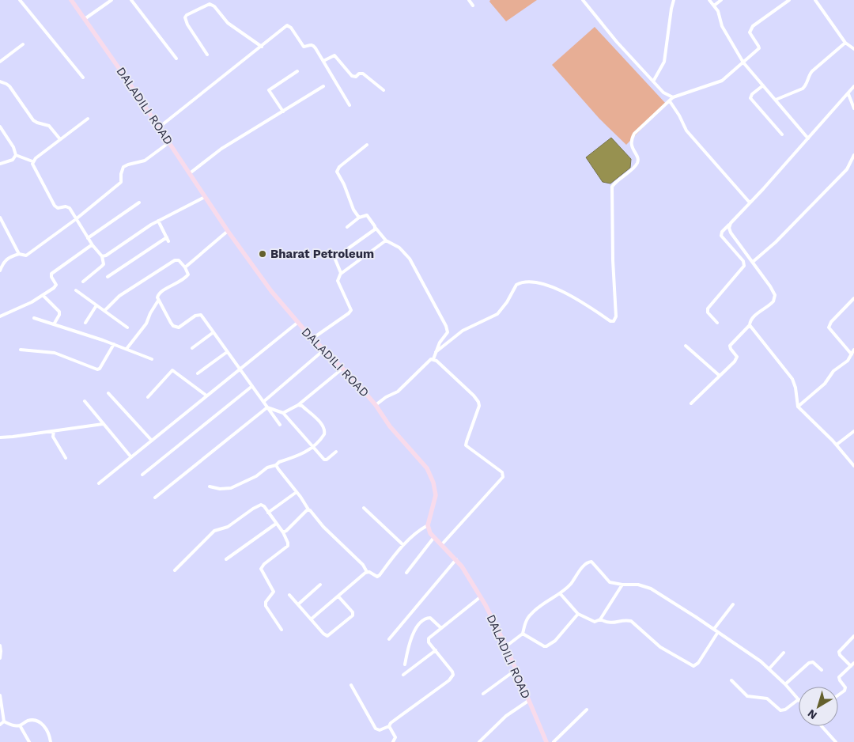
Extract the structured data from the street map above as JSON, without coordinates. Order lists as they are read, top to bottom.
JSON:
{
  "streets": {
    "main road": ["DALADILI ROAD"]
  },
  "places": ["Bharat Petroleum"],
  "north": "bottom left"
}
